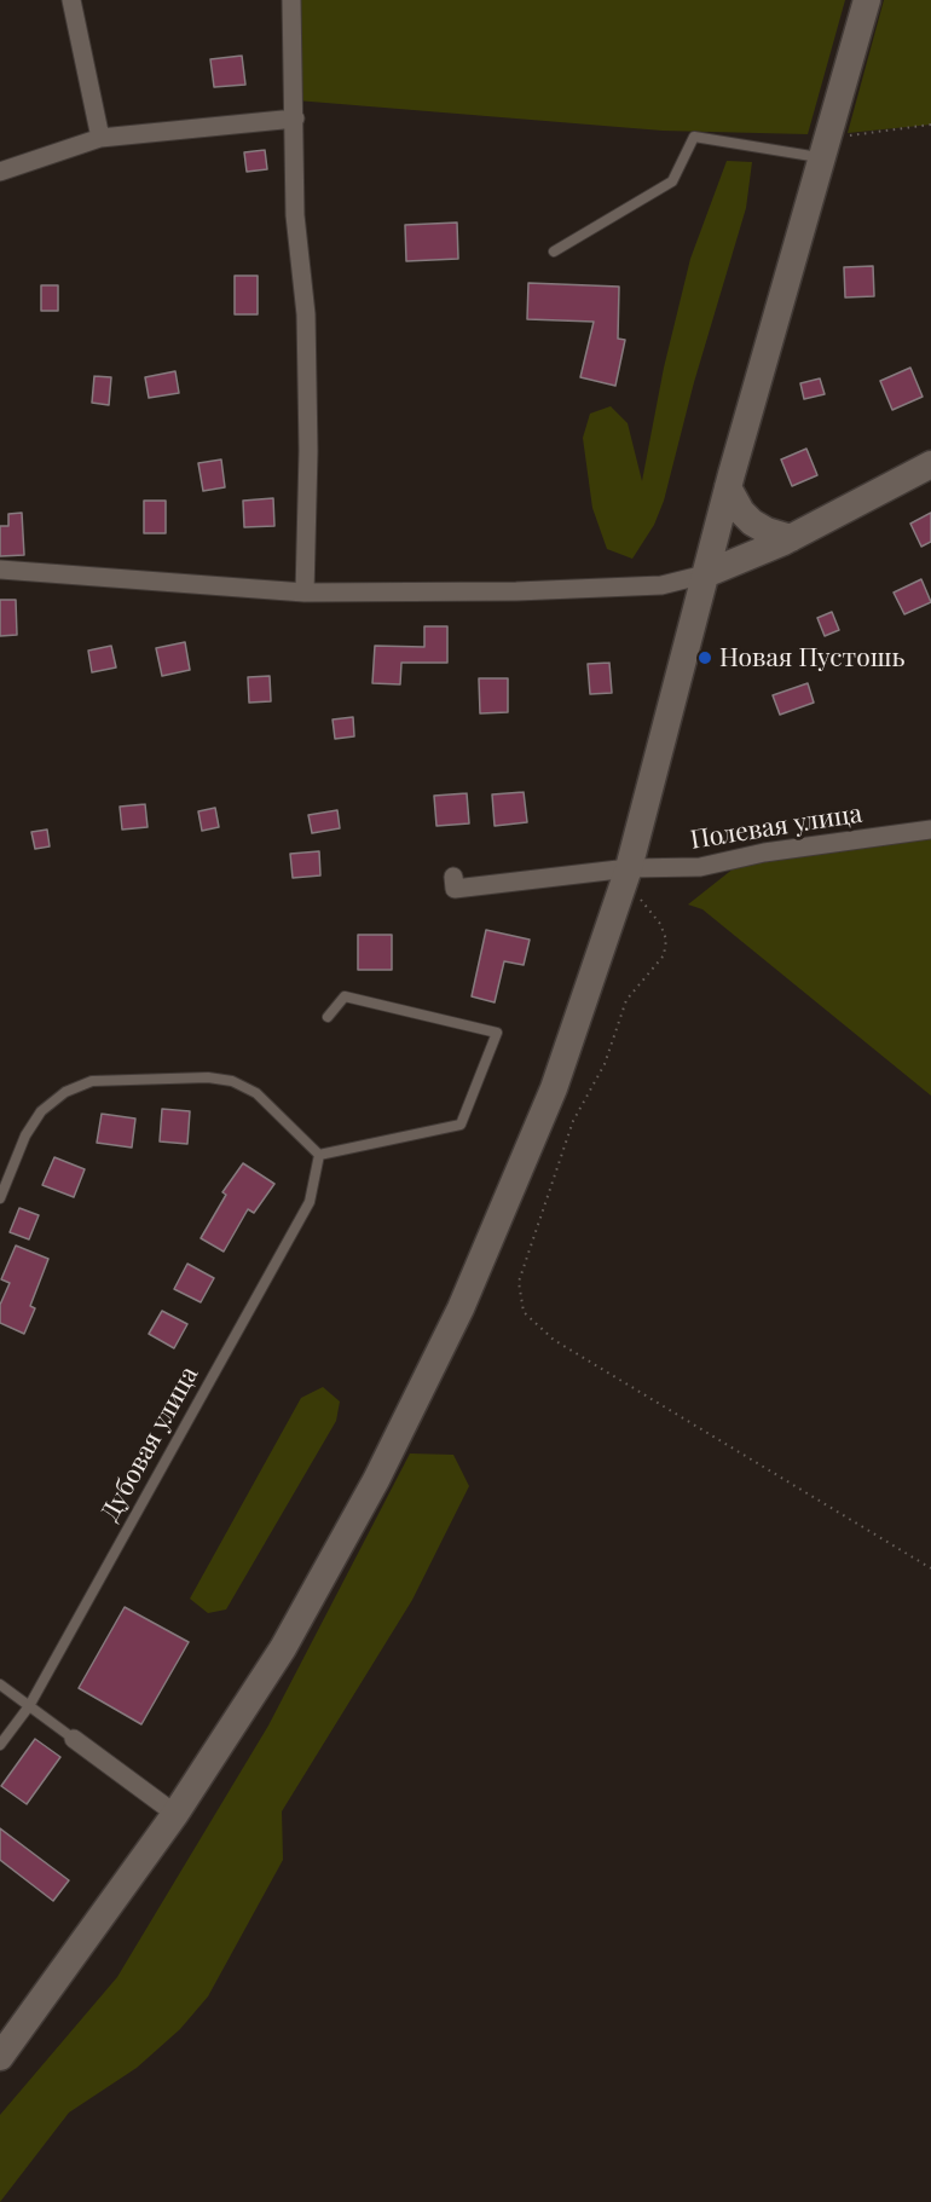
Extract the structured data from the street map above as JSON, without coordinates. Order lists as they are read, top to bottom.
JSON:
{
  "streets": {
    "street": ["Полевая улица"],
    "lane": ["Дубовая улица"]
  },
  "places": ["Новая Пустошь"]
}
